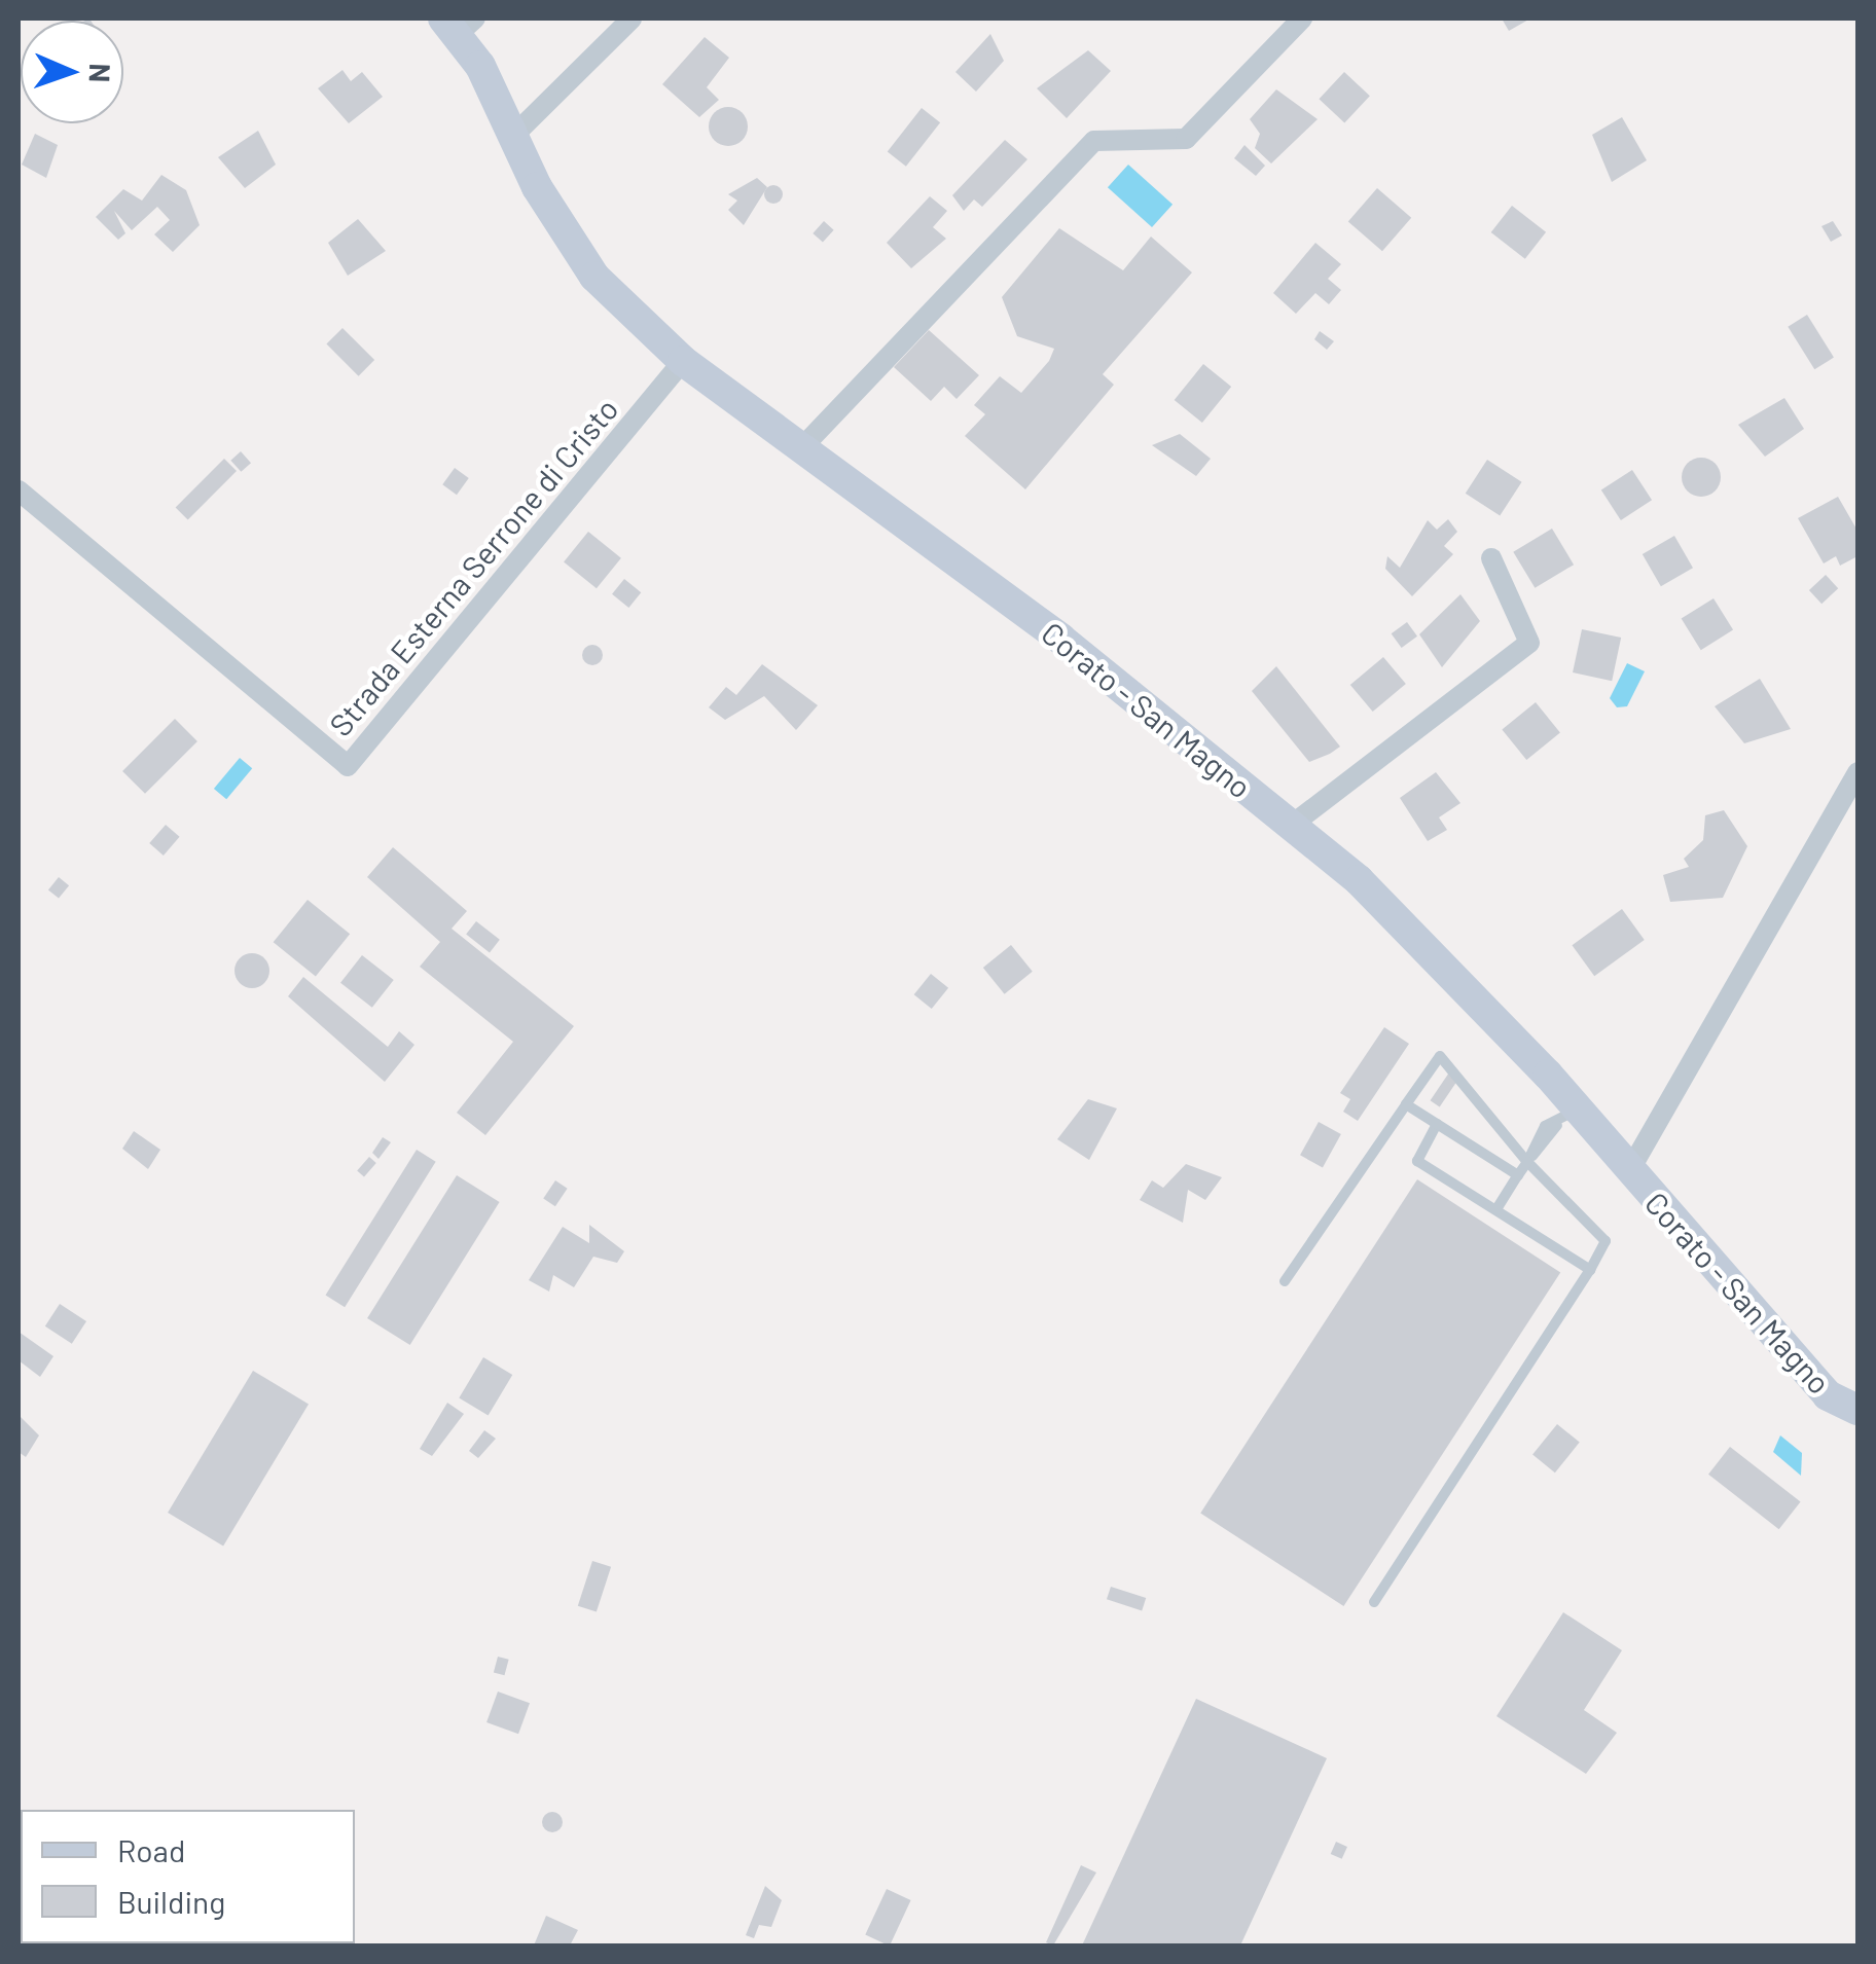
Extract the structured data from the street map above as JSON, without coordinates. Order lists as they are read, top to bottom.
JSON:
{
  "streets": {
    "main road": ["Corato - San Magno"],
    "street": ["Strada Esterna Serrone di Cristo"]
  },
  "crossings": [
    ["Strada Esterna Serrone di Cristo", "Corato - San Magno"]
  ],
  "legend": ["Road", "Building"],
  "north": "right"
}
